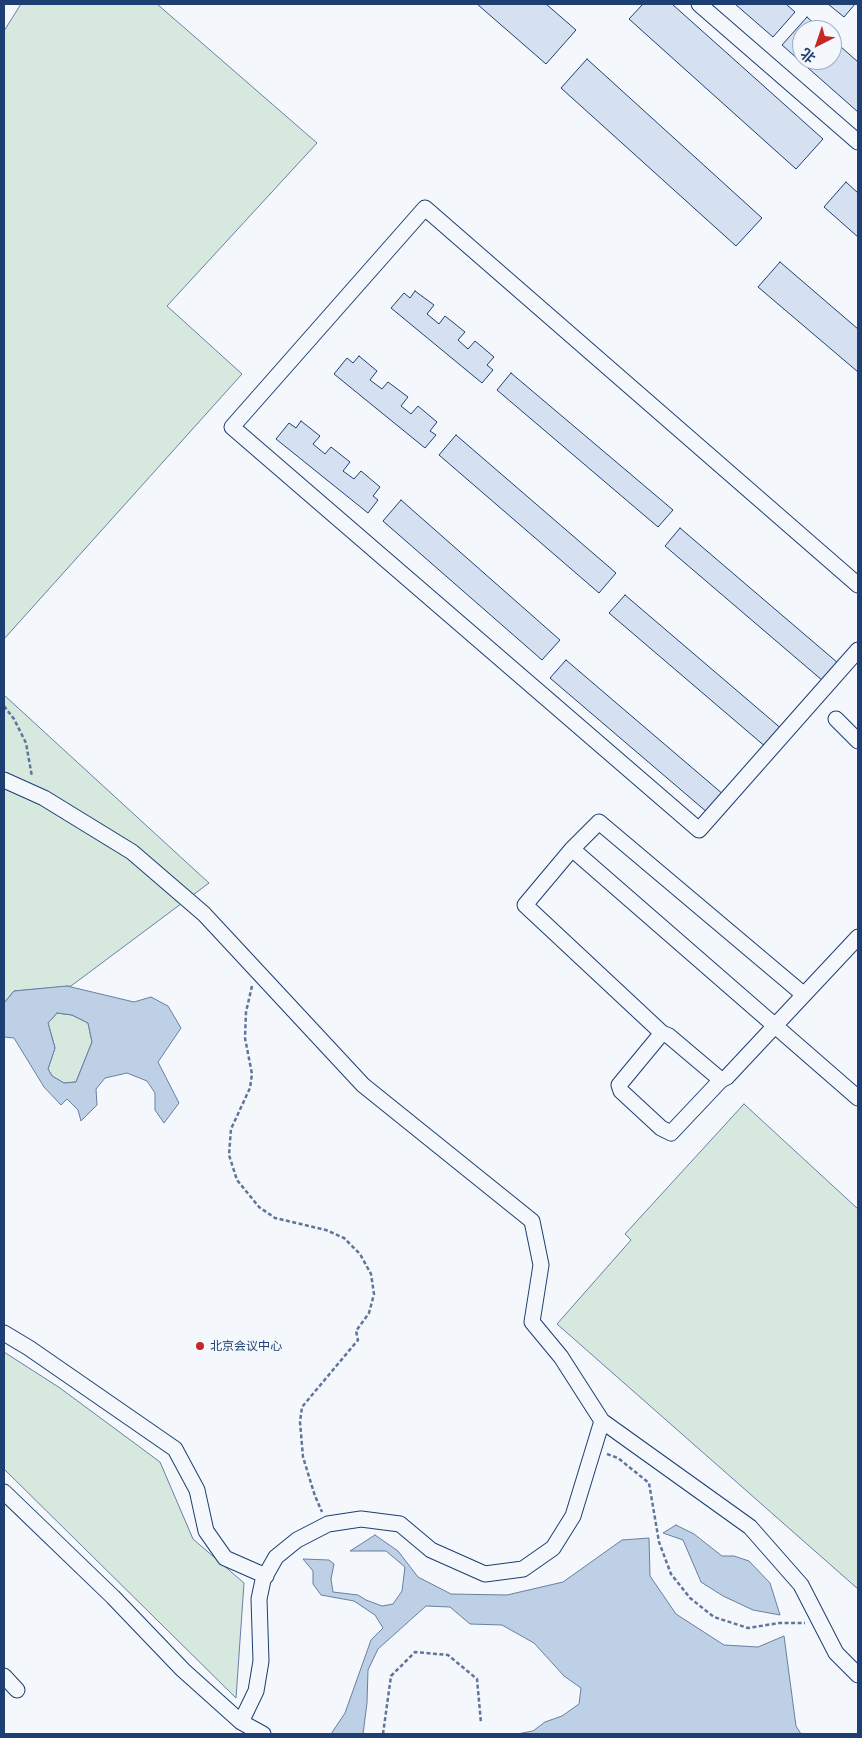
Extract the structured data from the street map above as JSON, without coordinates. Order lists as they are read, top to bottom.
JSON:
{
  "places": ["北京会议中心"],
  "north": "bottom left"
}
